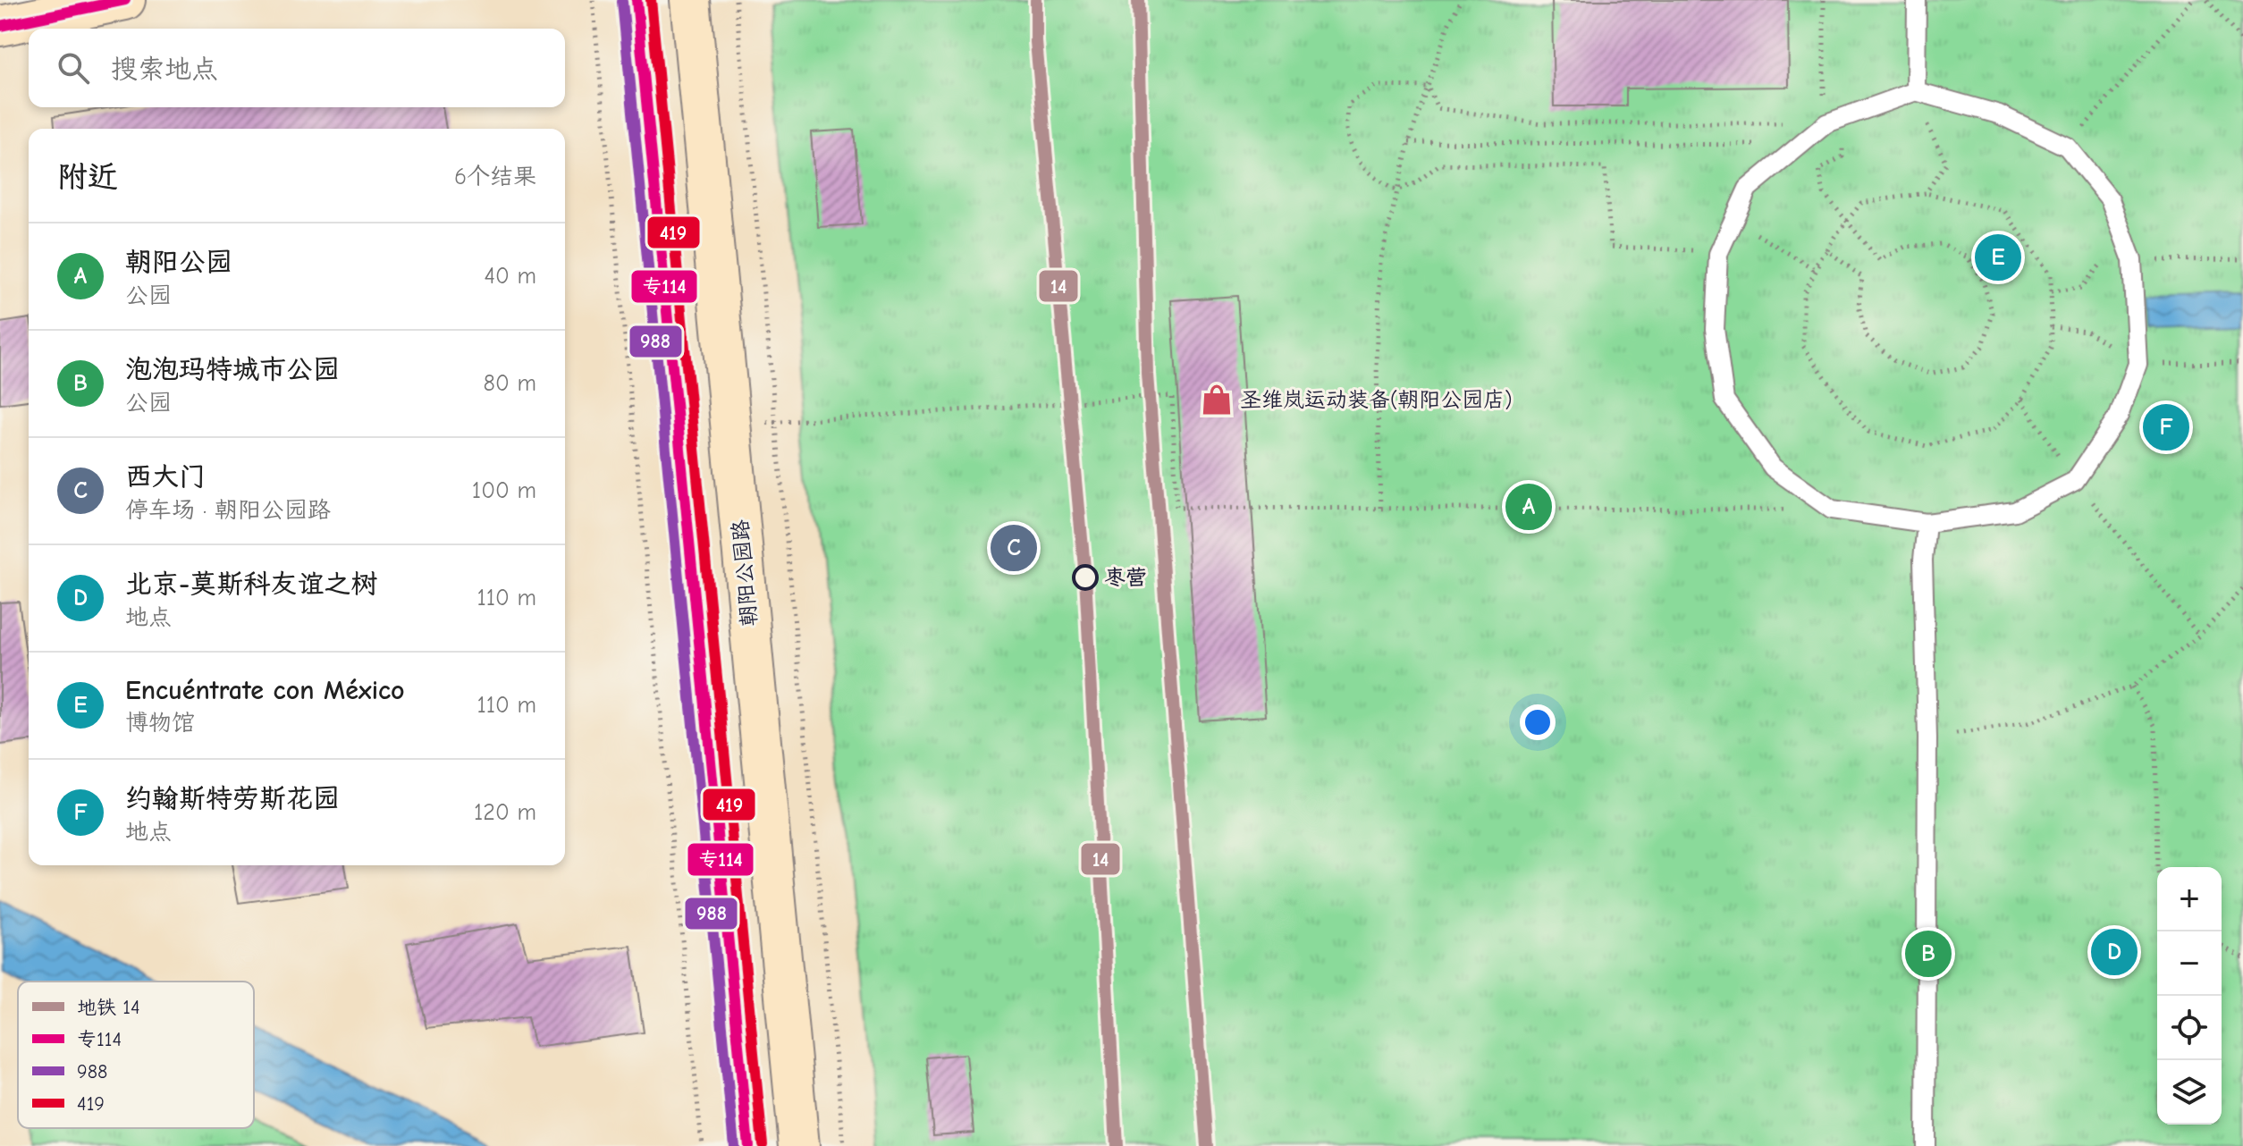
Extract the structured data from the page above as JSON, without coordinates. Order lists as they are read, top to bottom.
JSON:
{
  "streets": {
    "main road": ["朝阳公园路"]
  },
  "places": {
    "shop": ["圣维岚运动装备(朝阳公园店)"],
    "other": ["枣营"]
  },
  "lines": [
    "metro line 14",
    "transit line 专114",
    "transit line 419",
    "transit line 988"
  ],
  "legend": [
    "地铁 14",
    "专114",
    "988",
    "419"
  ],
  "page": {
    "search": "搜索地点",
    "heading": ["附近", "6个结果"],
    "list": [
      {
        "mark": "A",
        "name": "朝阳公园",
        "note": "公园",
        "value": "40 m"
      },
      {
        "mark": "B",
        "name": "泡泡玛特城市公园",
        "note": "公园",
        "value": "80 m"
      },
      {
        "mark": "C",
        "name": "西大门",
        "note": "停车场 · 朝阳公园路",
        "value": "100 m"
      },
      {
        "mark": "D",
        "name": "北京-莫斯科友谊之树",
        "note": "地点",
        "value": "110 m"
      },
      {
        "mark": "E",
        "name": "Encuéntrate con México",
        "note": "博物馆",
        "value": "110 m"
      },
      {
        "mark": "F",
        "name": "约翰斯特劳斯花园",
        "note": "地点",
        "value": "120 m"
      }
    ],
    "pins": [
      "E",
      "F",
      "A",
      "C",
      "D",
      "B"
    ],
    "map_buttons": ["+", "−"]
  }
}
